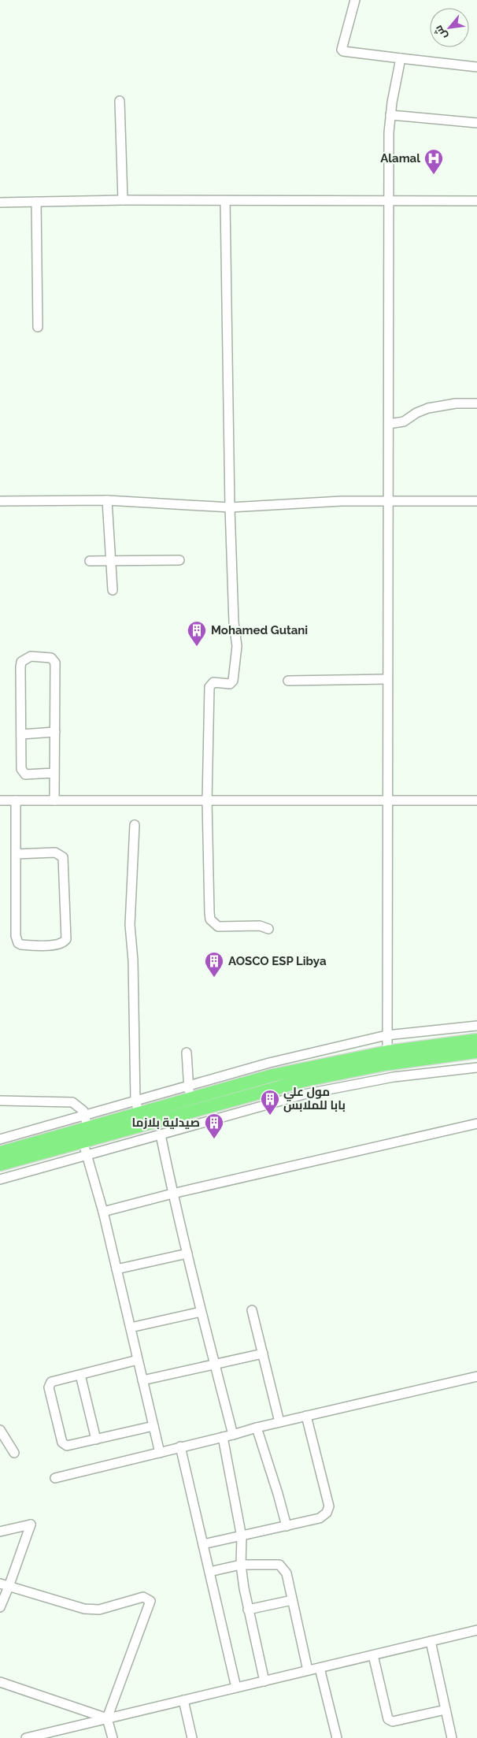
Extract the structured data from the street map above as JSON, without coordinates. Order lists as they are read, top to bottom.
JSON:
{
  "places": {
    "hospital": ["Alamal"],
    "building": [
      "Mohamed Gutani",
      "AOSCO ESP Libya",
      "مول علي بابا للملابس",
      "صيدلية بلازما"
    ]
  },
  "north": "bottom left"
}
